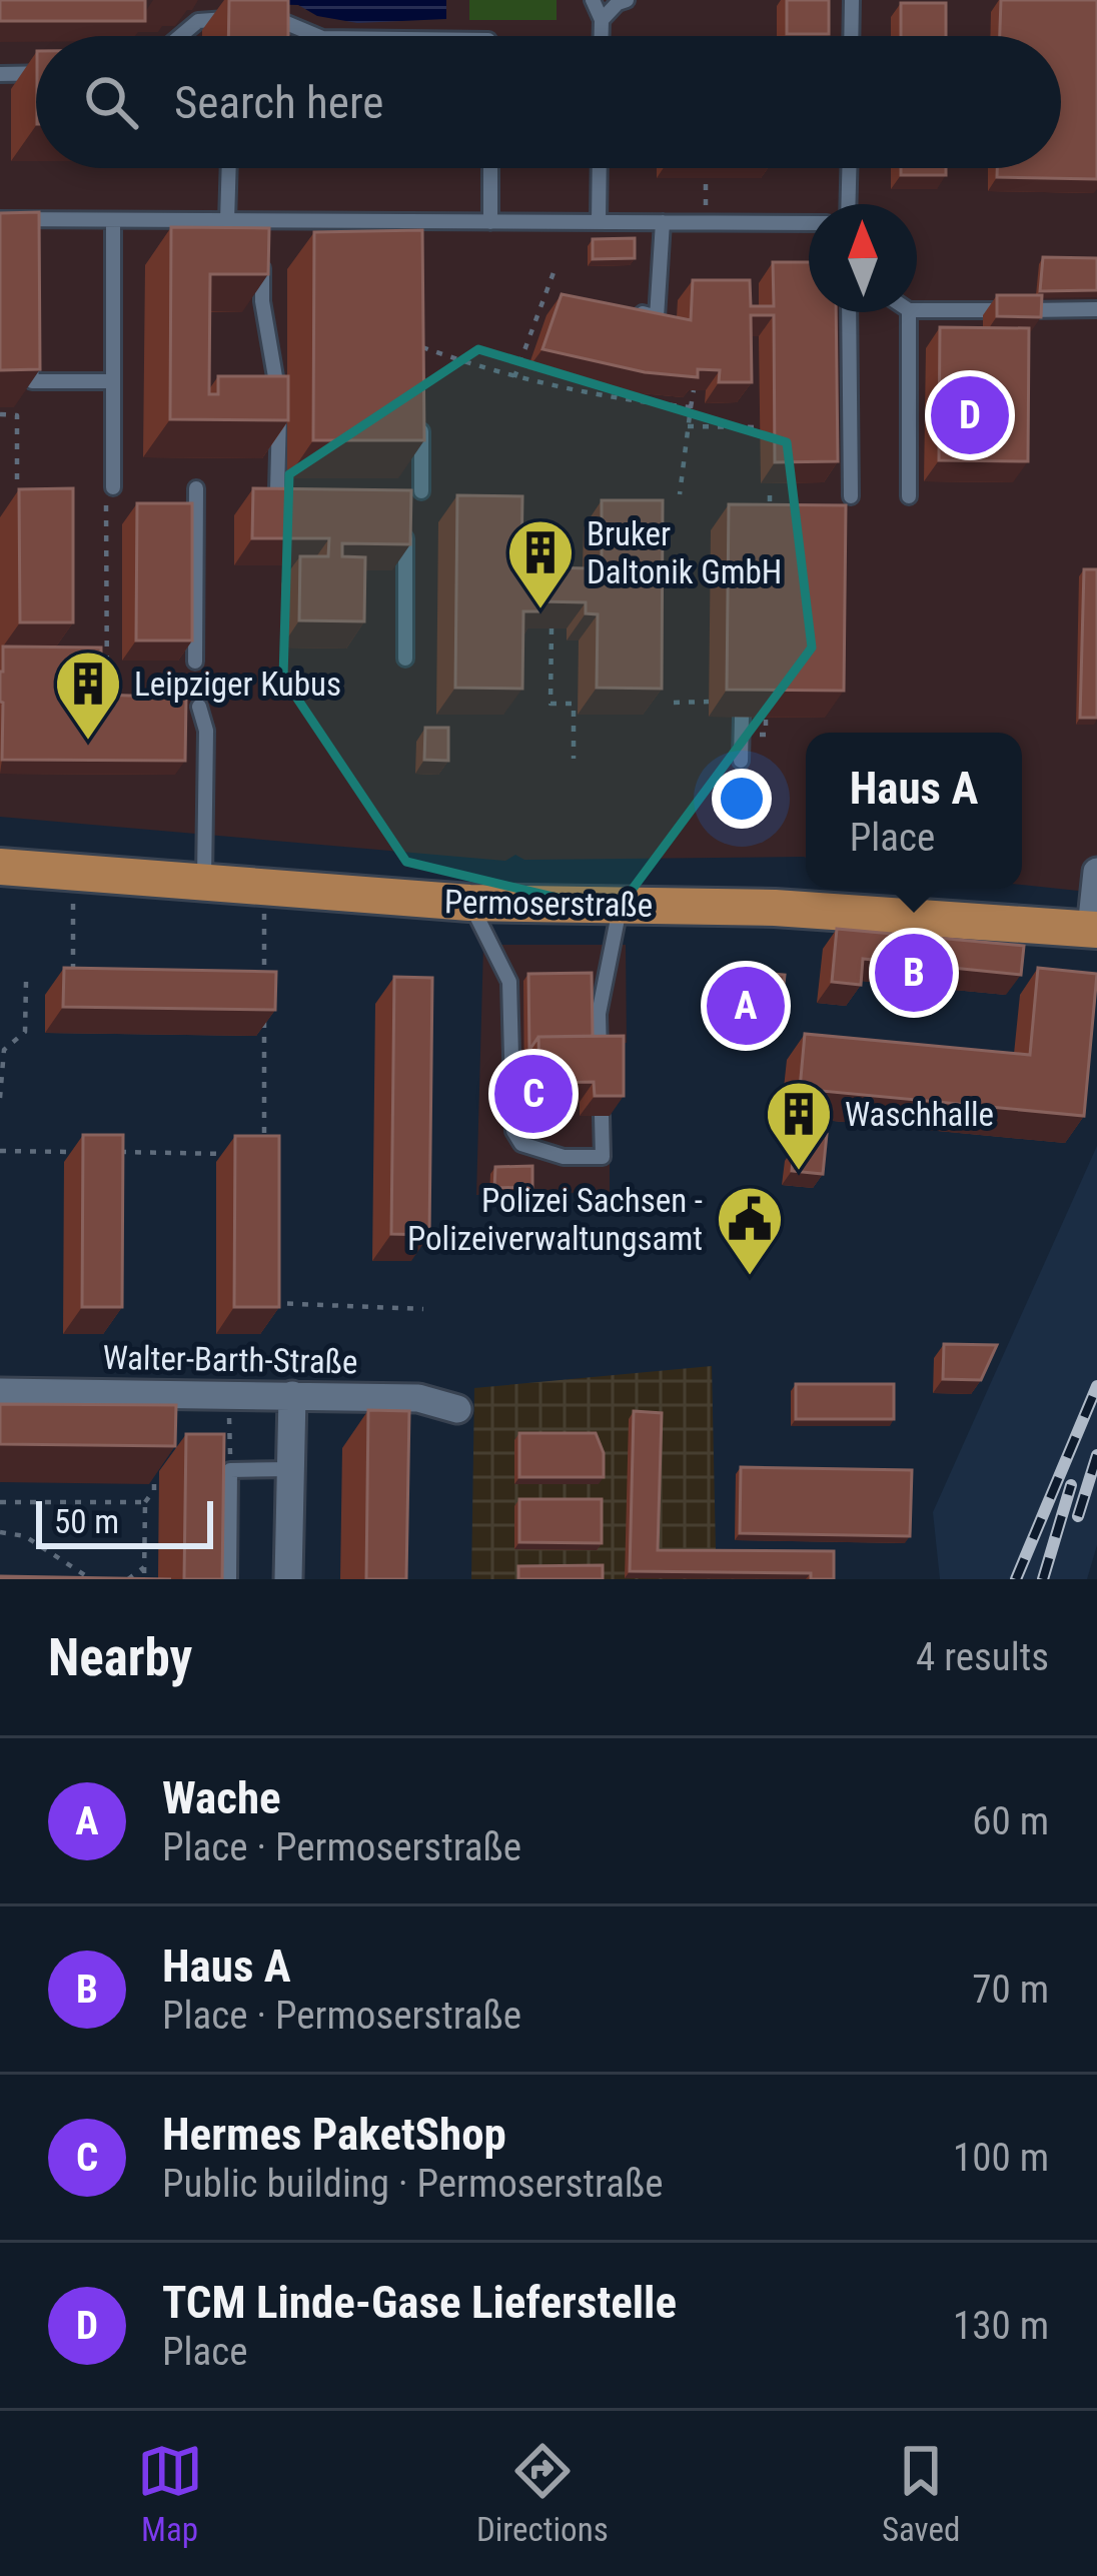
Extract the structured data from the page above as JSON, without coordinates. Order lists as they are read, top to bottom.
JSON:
{
  "streets": {
    "main road": ["Permoserstraße"],
    "street": ["Walter-Barth-Straße"]
  },
  "places": {
    "building": ["Bruker Daltonik GmbH", "Leipziger Kubus", "Waschhalle"],
    "public building": ["Polizei Sachsen - Polizeiverwaltungsamt"]
  },
  "scale_bar": "50 m",
  "north": "top",
  "page": {
    "search": "Search here",
    "pins": [
      "D",
      "B",
      "A",
      "C"
    ],
    "popup": ["Haus A", "Place"],
    "scale": "50 m",
    "heading": ["Nearby", "4 results"],
    "list": [
      {
        "mark": "A",
        "name": "Wache",
        "note": "Place · Permoserstraße",
        "value": "60 m"
      },
      {
        "mark": "B",
        "name": "Haus A",
        "note": "Place · Permoserstraße",
        "value": "70 m"
      },
      {
        "mark": "C",
        "name": "Hermes PaketShop",
        "note": "Public building · Permoserstraße",
        "value": "100 m"
      },
      {
        "mark": "D",
        "name": "TCM Linde-Gase Lieferstelle",
        "note": "Place",
        "value": "130 m"
      }
    ],
    "nav": ["Map", "Directions", "Saved"]
  }
}
